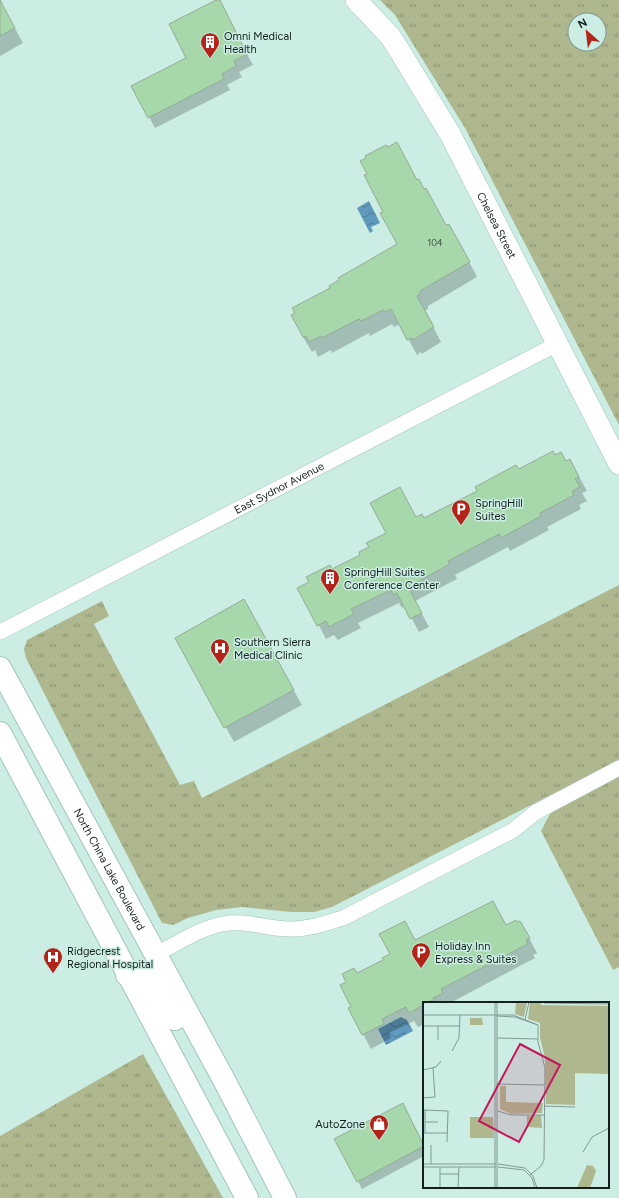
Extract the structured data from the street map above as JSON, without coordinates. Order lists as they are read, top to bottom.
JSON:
{
  "streets": {
    "main road": ["North China Lake Boulevard"],
    "street": ["Chelsea Street", "East Sydnor Avenue"]
  },
  "crossings": [
    ["Chelsea Street", "East Sydnor Avenue"]
  ],
  "places": {
    "building": ["Omni Medical Health", "SpringHill Suites Conference Center"],
    "parking": ["SpringHill Suites", "Holiday Inn Express & Suites"],
    "hospital": ["Southern Sierra Medical Clinic", "Ridgecrest Regional Hospital"],
    "shop": ["AutoZone"]
  },
  "house_numbers": ["104"],
  "north": "top left"
}
